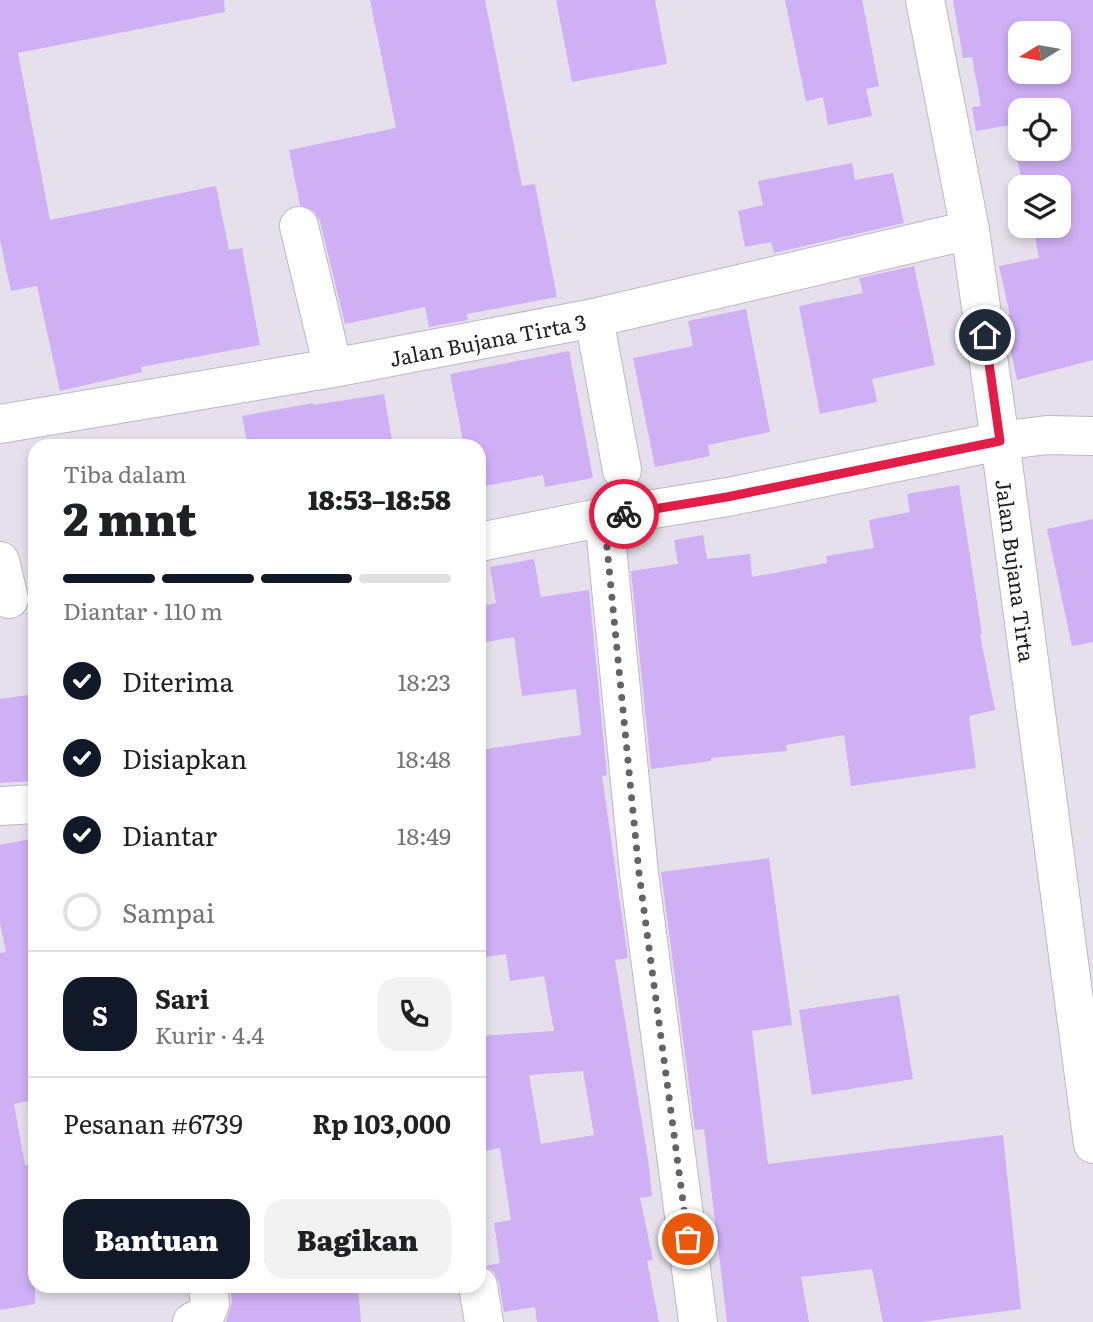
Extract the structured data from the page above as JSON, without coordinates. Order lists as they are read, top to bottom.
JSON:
{
  "streets": {
    "street": ["Jalan Bujana Tirta 3", "Jalan Bujana Tirta"]
  },
  "crossings": [
    ["Jalan Bujana Tirta 3", "Jalan Bujana Tirta"]
  ],
  "north": "left",
  "page": {
    "heading": ["2 mnt", "Tiba dalam", "18:53–18:58"],
    "panel": [
      "Sari",
      "Kurir · 4.4",
      "Pesanan #6739",
      "Rp 103,000"
    ],
    "bar": "Diantar · 110 m",
    "list": [
      ["Diterima", "18:23"],
      ["Disiapkan", "18:48"],
      ["Diantar", "18:49"],
      "Sampai"
    ],
    "round": "S",
    "buttons": ["Bantuan", "Bagikan"]
  }
}
